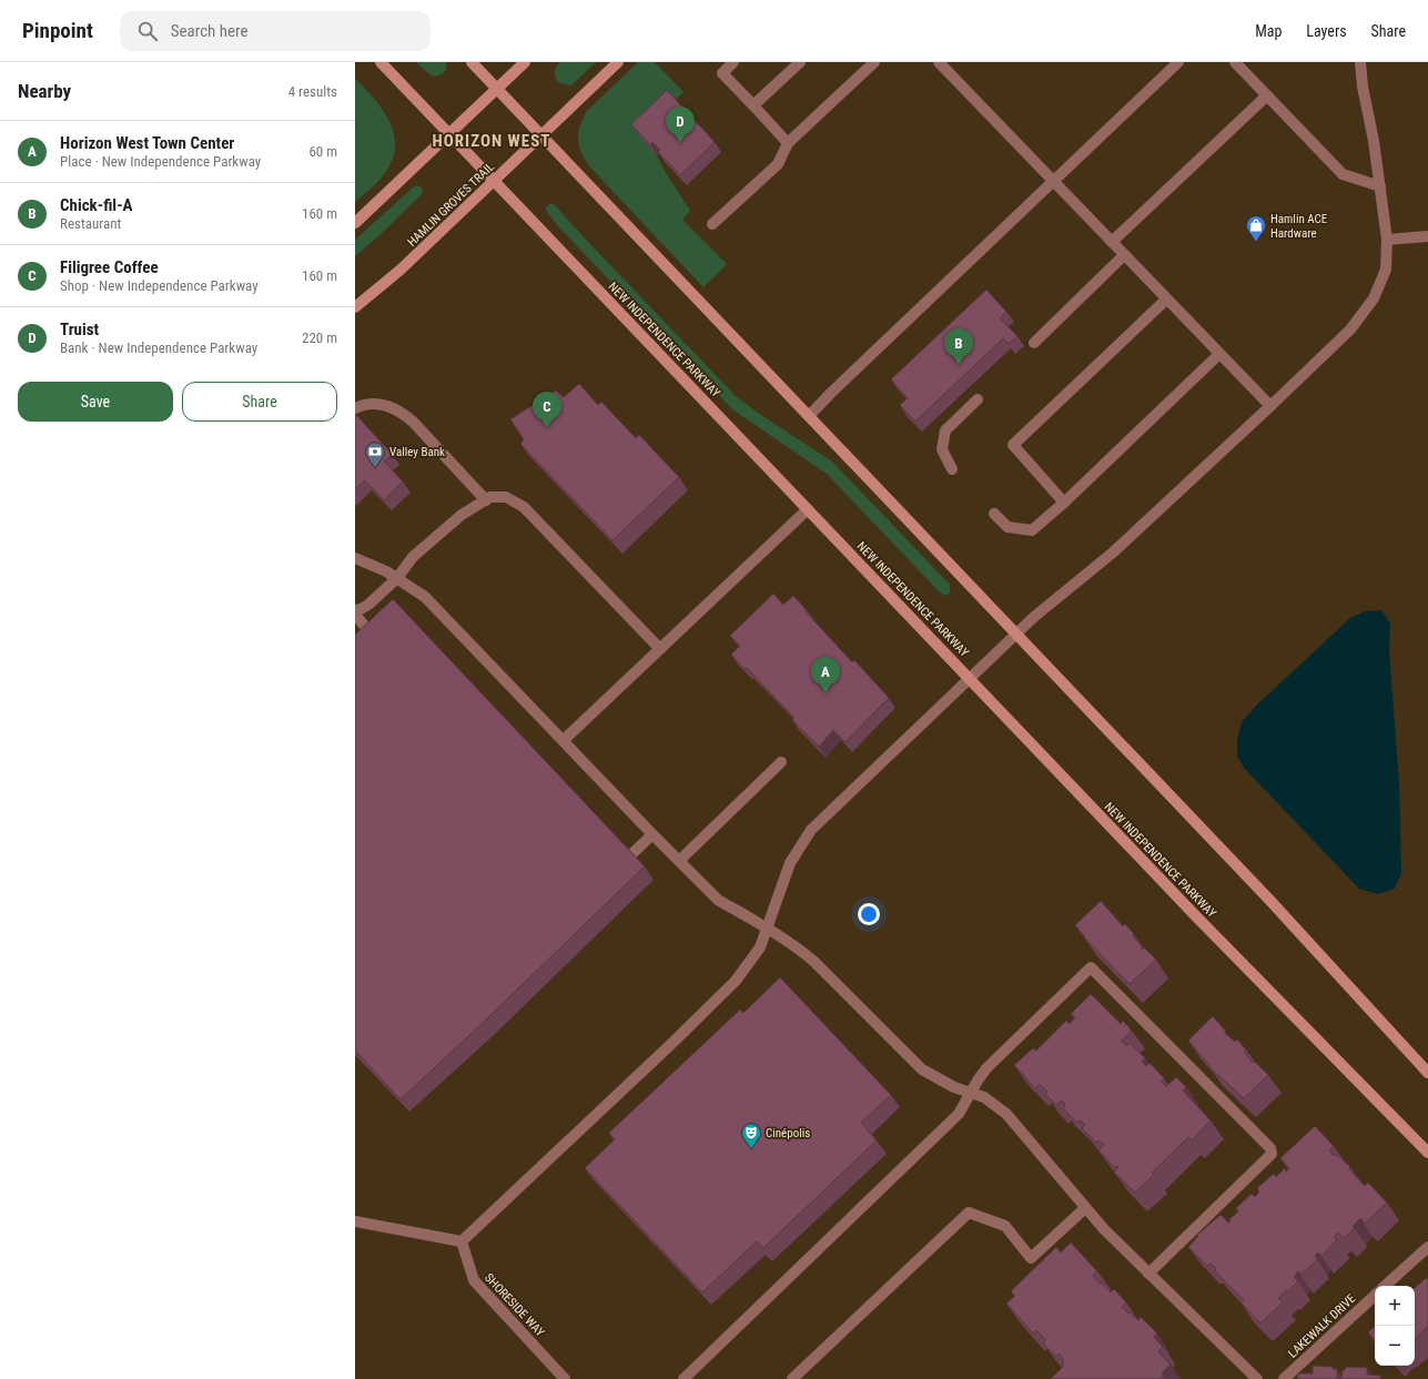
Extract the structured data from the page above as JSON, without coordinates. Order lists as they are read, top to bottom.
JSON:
{
  "streets": {
    "street": [
      "HAMLIN GROVES TRAIL",
      "NEW INDEPENDENCE PARKWAY",
      "SHORESIDE WAY",
      "LAKEWALK DRIVE"
    ]
  },
  "crossings": [
    ["HAMLIN GROVES TRAIL", "NEW INDEPENDENCE PARKWAY"]
  ],
  "districts": ["HORIZON WEST"],
  "places": {
    "shop": ["Hamlin ACE Hardware"],
    "bank": ["Valley Bank"],
    "theatre": ["Cinépolis"]
  },
  "page": {
    "header": "Pinpoint",
    "search": "Search here",
    "nav": ["Map", "Layers", "Share"],
    "heading": ["Nearby", "4 results"],
    "pins": [
      "D",
      "B",
      "C",
      "A"
    ],
    "list": [
      {
        "mark": "A",
        "name": "Horizon West Town Center",
        "note": "Place · New Independence Parkway",
        "value": "60 m"
      },
      {
        "mark": "B",
        "name": "Chick-fil-A",
        "note": "Restaurant",
        "value": "160 m"
      },
      {
        "mark": "C",
        "name": "Filigree Coffee",
        "note": "Shop · New Independence Parkway",
        "value": "160 m"
      },
      {
        "mark": "D",
        "name": "Truist",
        "note": "Bank · New Independence Parkway",
        "value": "220 m"
      }
    ],
    "buttons": ["Save", "Share"],
    "map_buttons": ["+", "−"]
  }
}
